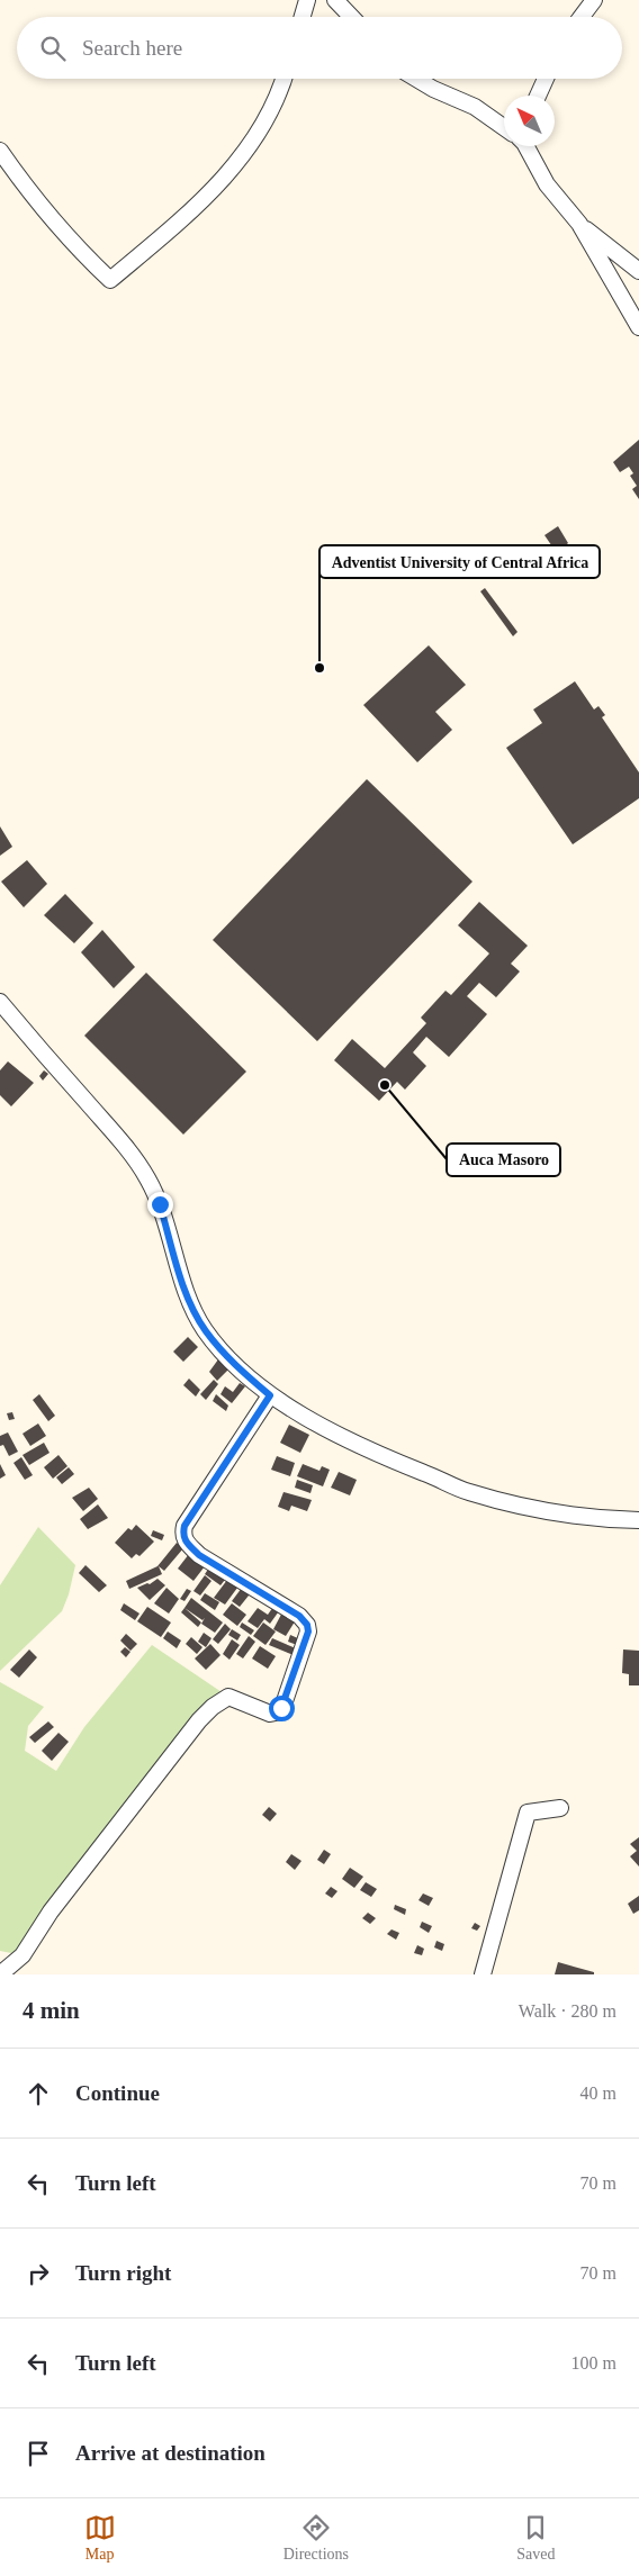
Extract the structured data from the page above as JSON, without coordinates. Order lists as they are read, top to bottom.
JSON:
{
  "places": ["Adventist University of Central Africa", "Auca Masoro"],
  "north": "top left",
  "page": {
    "search": "Search here",
    "heading": ["4 min", "Walk · 280 m"],
    "list": [
      ["Continue", "40 m"],
      ["Turn left", "70 m"],
      ["Turn right", "70 m"],
      ["Turn left", "100 m"],
      "Arrive at destination"
    ],
    "nav": ["Map", "Directions", "Saved"]
  }
}
